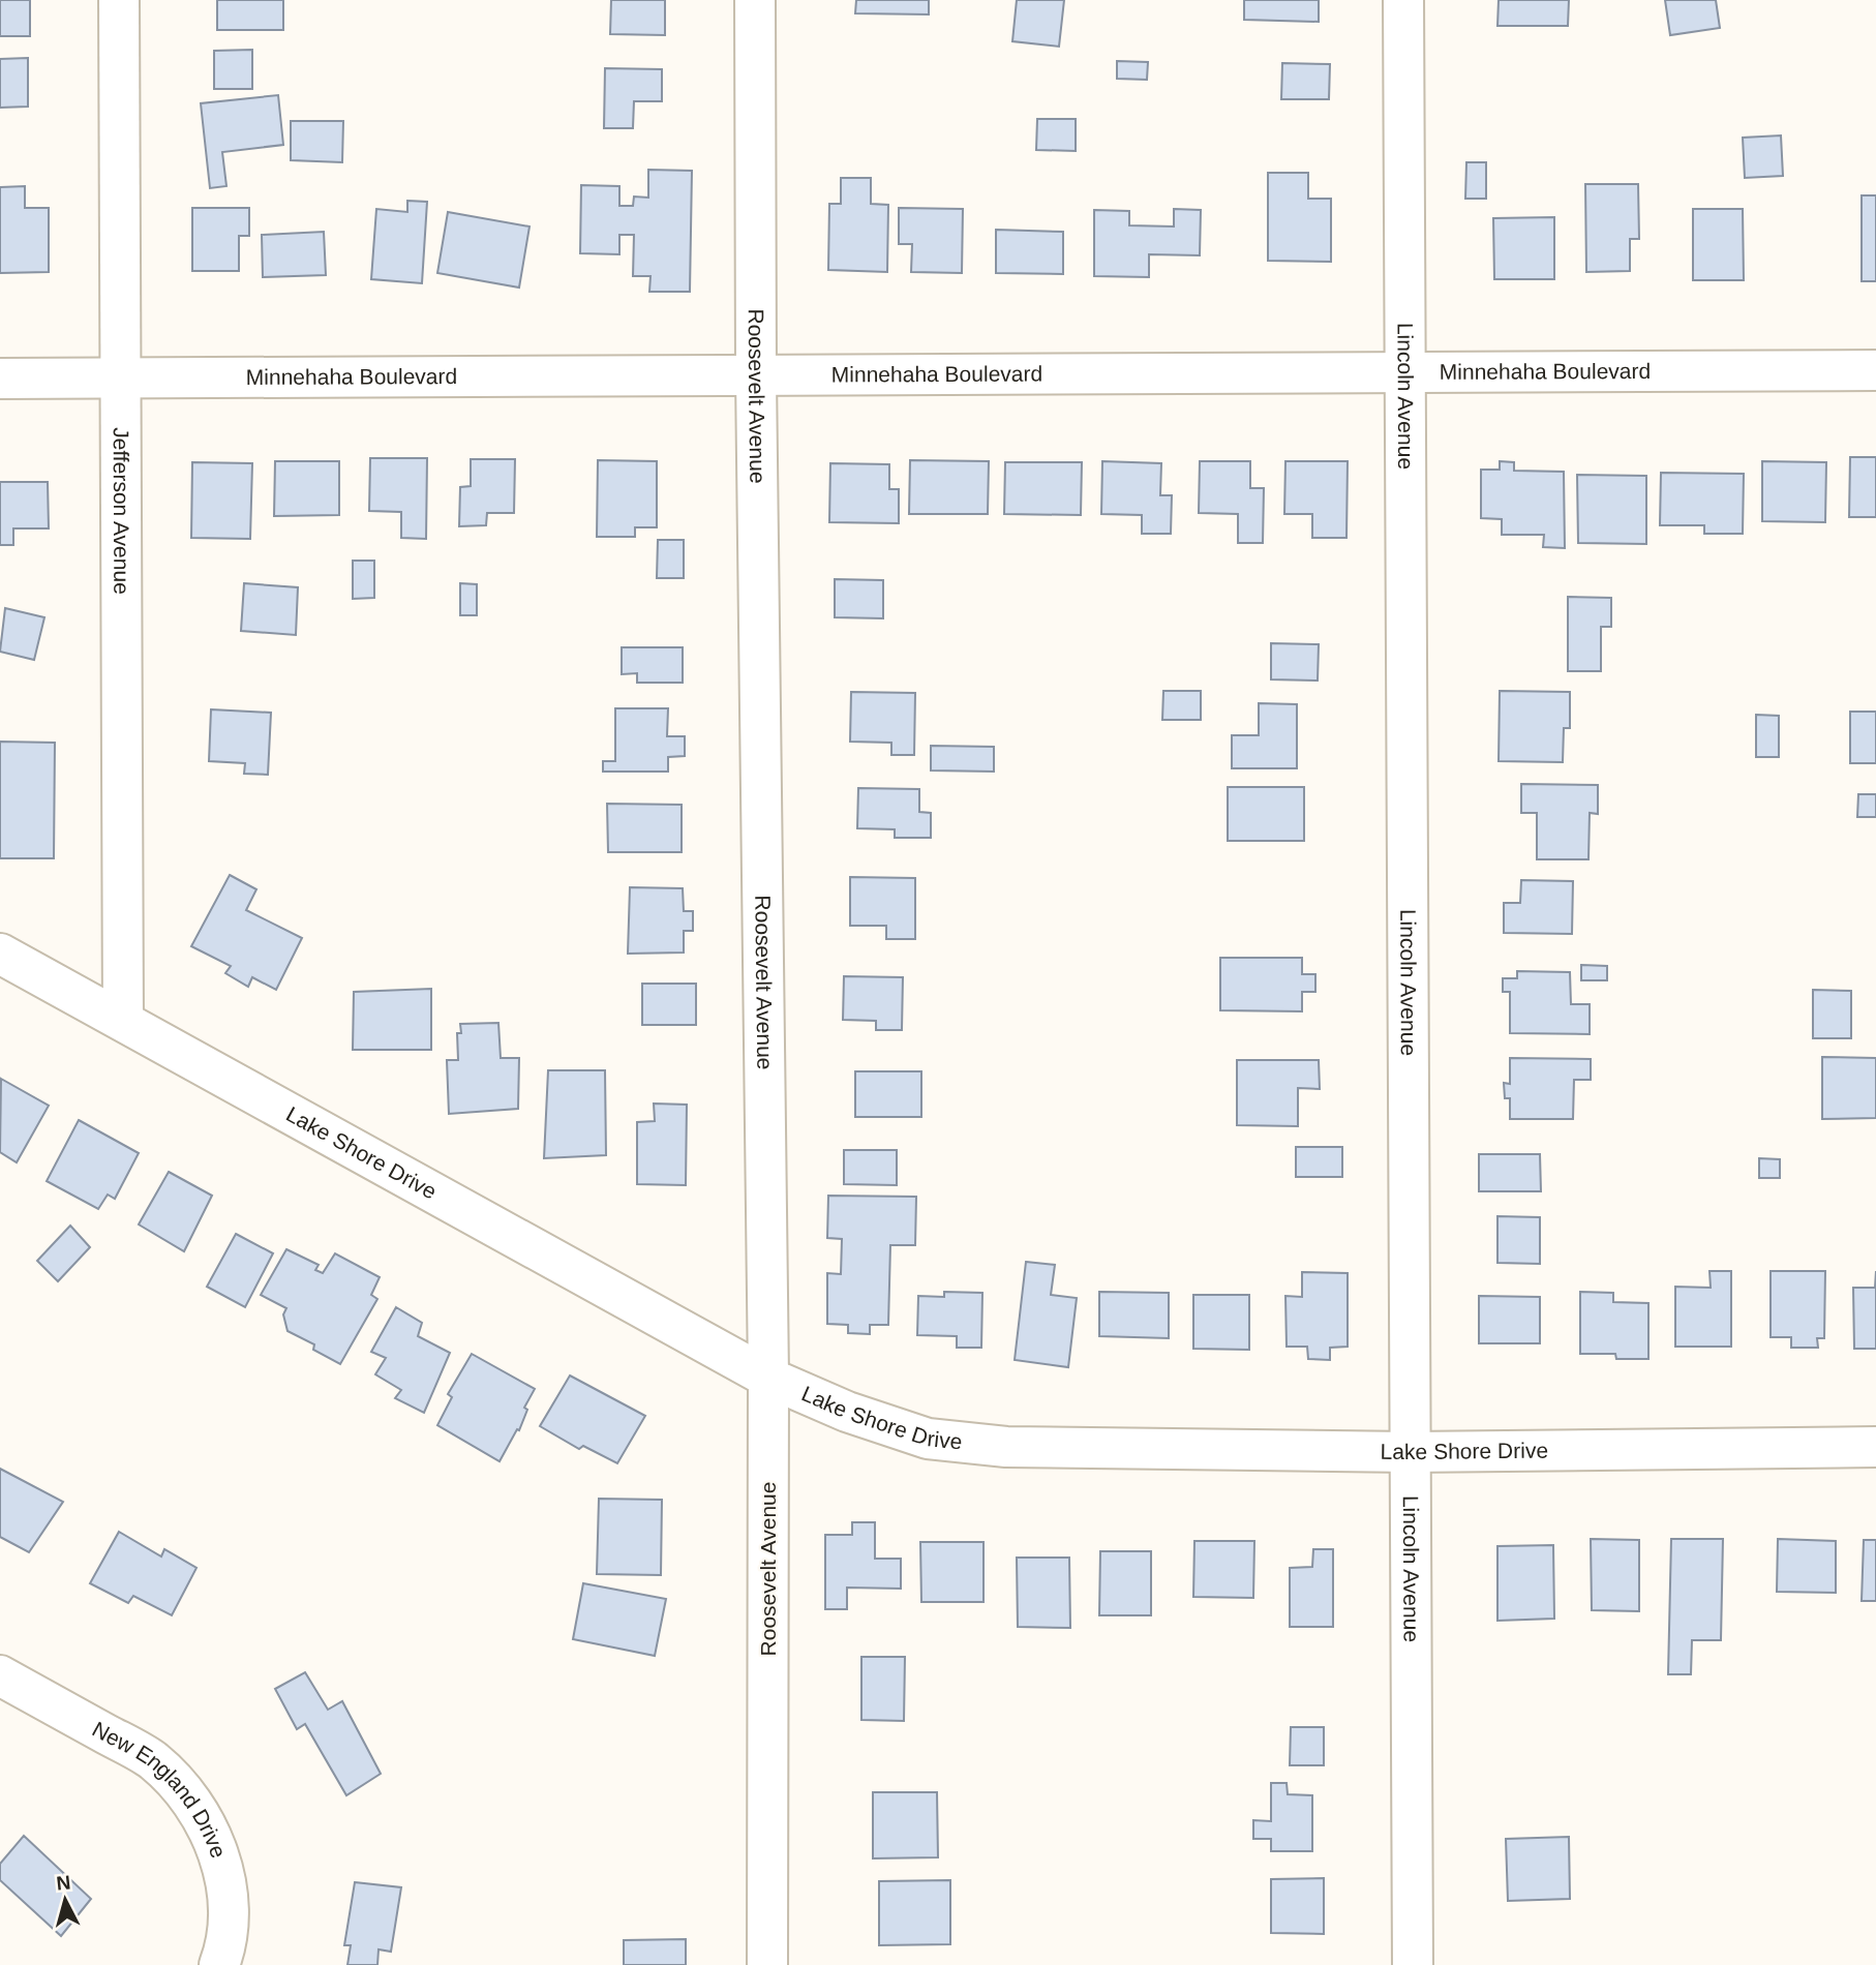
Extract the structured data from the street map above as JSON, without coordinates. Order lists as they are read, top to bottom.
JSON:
{
  "streets": {
    "street": [
      "Minnehaha Boulevard",
      "Roosevelt Avenue",
      "Lincoln Avenue",
      "Jefferson Avenue",
      "Lake Shore Drive",
      "New England Drive"
    ]
  },
  "crossings": [
    ["Minnehaha Boulevard", "Roosevelt Avenue"],
    ["Minnehaha Boulevard", "Lincoln Avenue"],
    ["Minnehaha Boulevard", "Jefferson Avenue"],
    ["Roosevelt Avenue", "Lake Shore Drive"],
    ["Lincoln Avenue", "Lake Shore Drive"],
    ["Jefferson Avenue", "Lake Shore Drive"]
  ],
  "north": "top"
}
